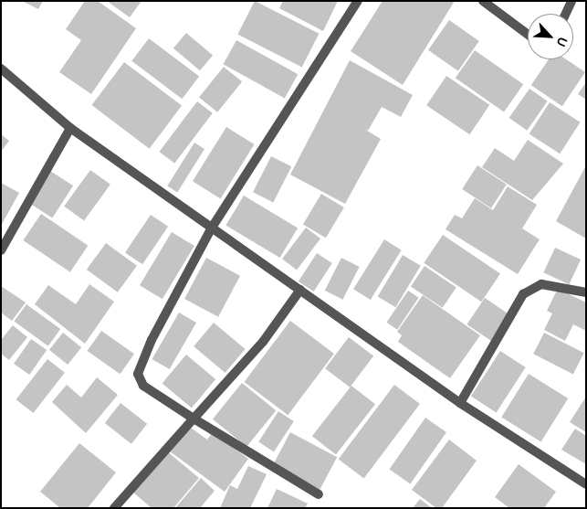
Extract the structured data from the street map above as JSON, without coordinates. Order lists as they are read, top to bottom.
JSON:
{
  "north": "bottom right"
}
